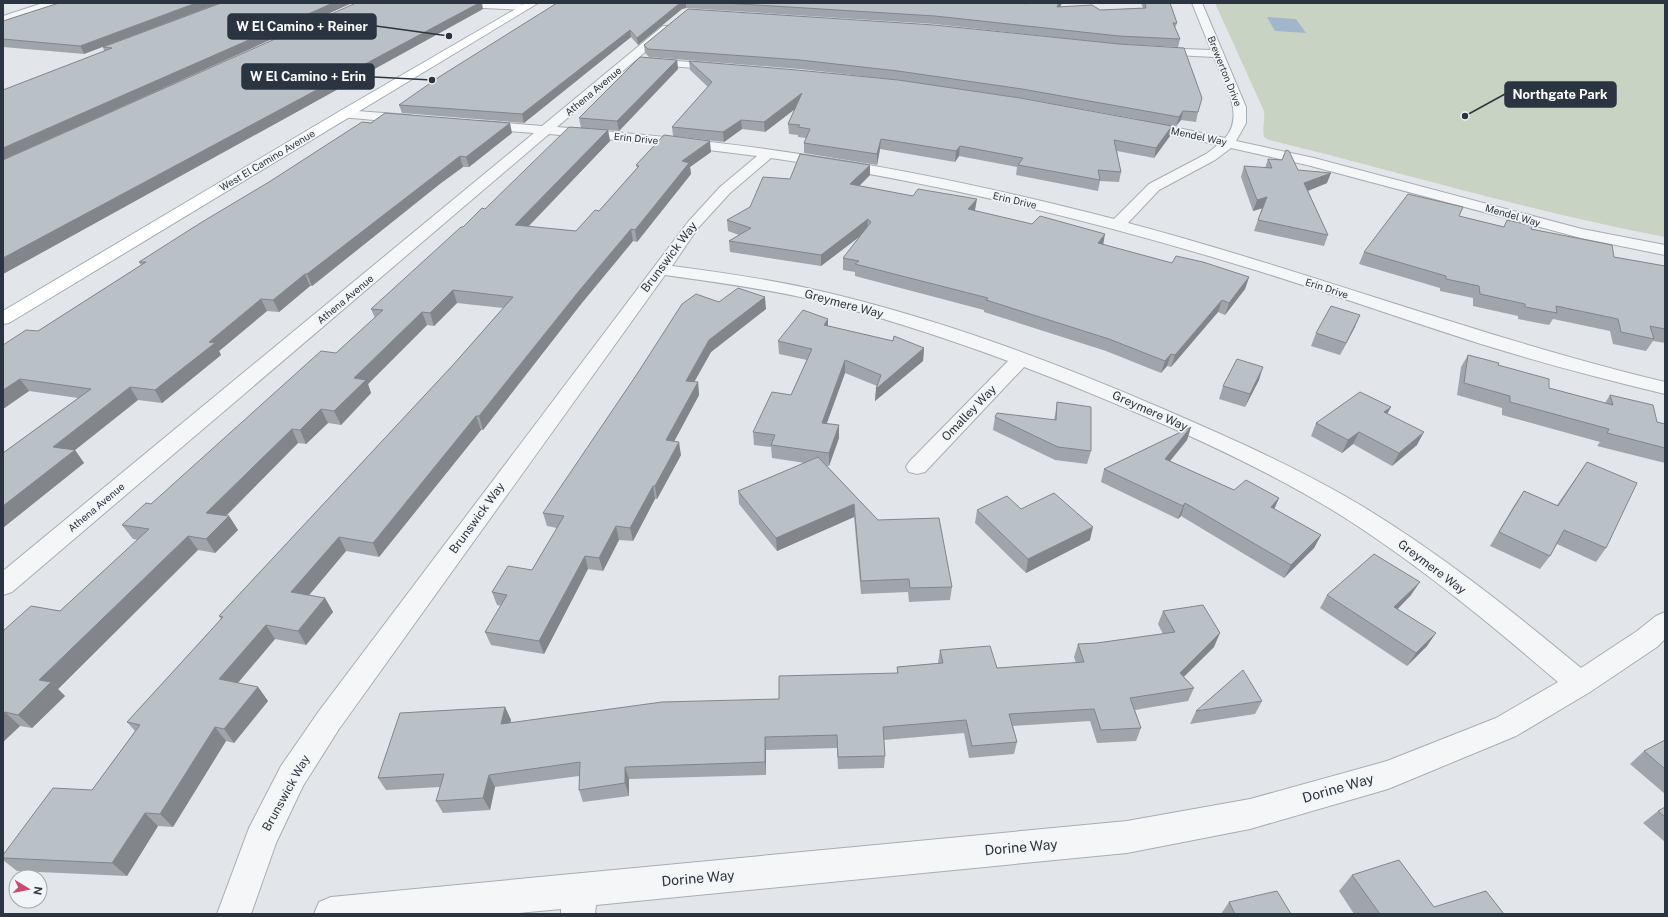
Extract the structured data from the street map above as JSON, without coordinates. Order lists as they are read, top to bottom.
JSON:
{
  "streets": {
    "main road": ["West El Camino Avenue"],
    "street": [
      "Brewerton Drive",
      "Athena Avenue",
      "Mendel Way",
      "Erin Drive",
      "Brunswick Way",
      "Greymere Way",
      "Omalley Way",
      "Dorine Way"
    ]
  },
  "crossings": [
    ["Brewerton Drive", "Mendel Way"],
    ["Brewerton Drive", "Erin Drive"],
    ["Athena Avenue", "Erin Drive"],
    ["Erin Drive", "Brunswick Way"],
    ["Brunswick Way", "Greymere Way"],
    ["Greymere Way", "Omalley Way"],
    ["Greymere Way", "Dorine Way"]
  ],
  "places": ["W El Camino + Reiner", "W El Camino + Erin", "Northgate Park"],
  "north": "right"
}
